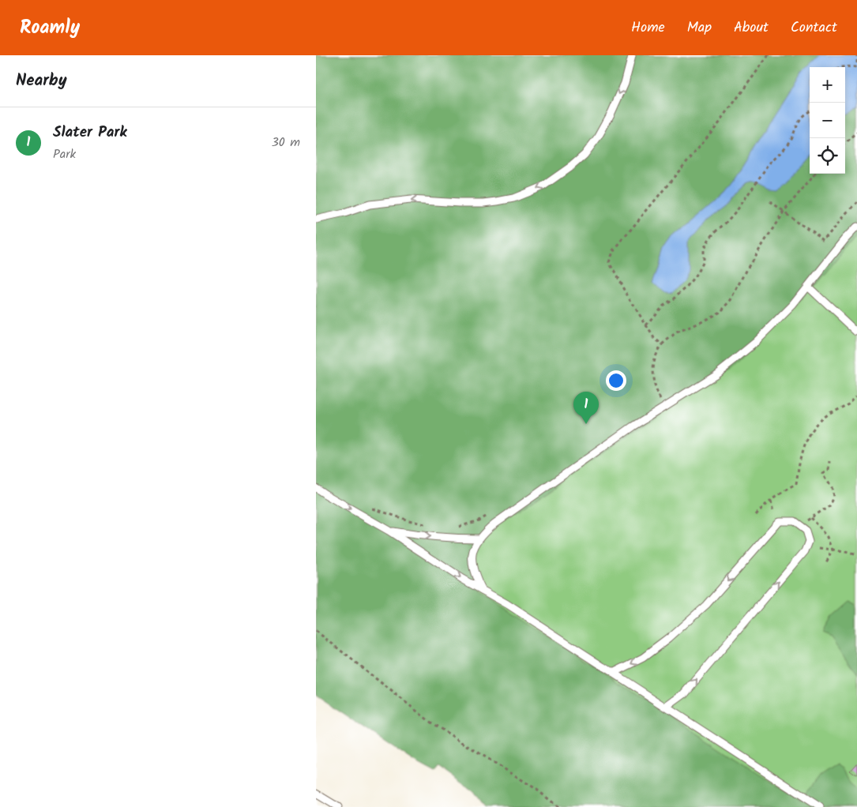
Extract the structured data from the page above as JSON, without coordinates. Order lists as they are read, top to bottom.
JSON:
{
  "page": {
    "header": "Roamly",
    "nav": [
      "Home",
      "Map",
      "About",
      "Contact"
    ],
    "heading": "Nearby",
    "map_buttons": ["+", "−"],
    "list": [
      {
        "mark": "1",
        "name": "Slater Park",
        "note": "Park",
        "value": "30 m"
      }
    ],
    "pins": "1"
  }
}
